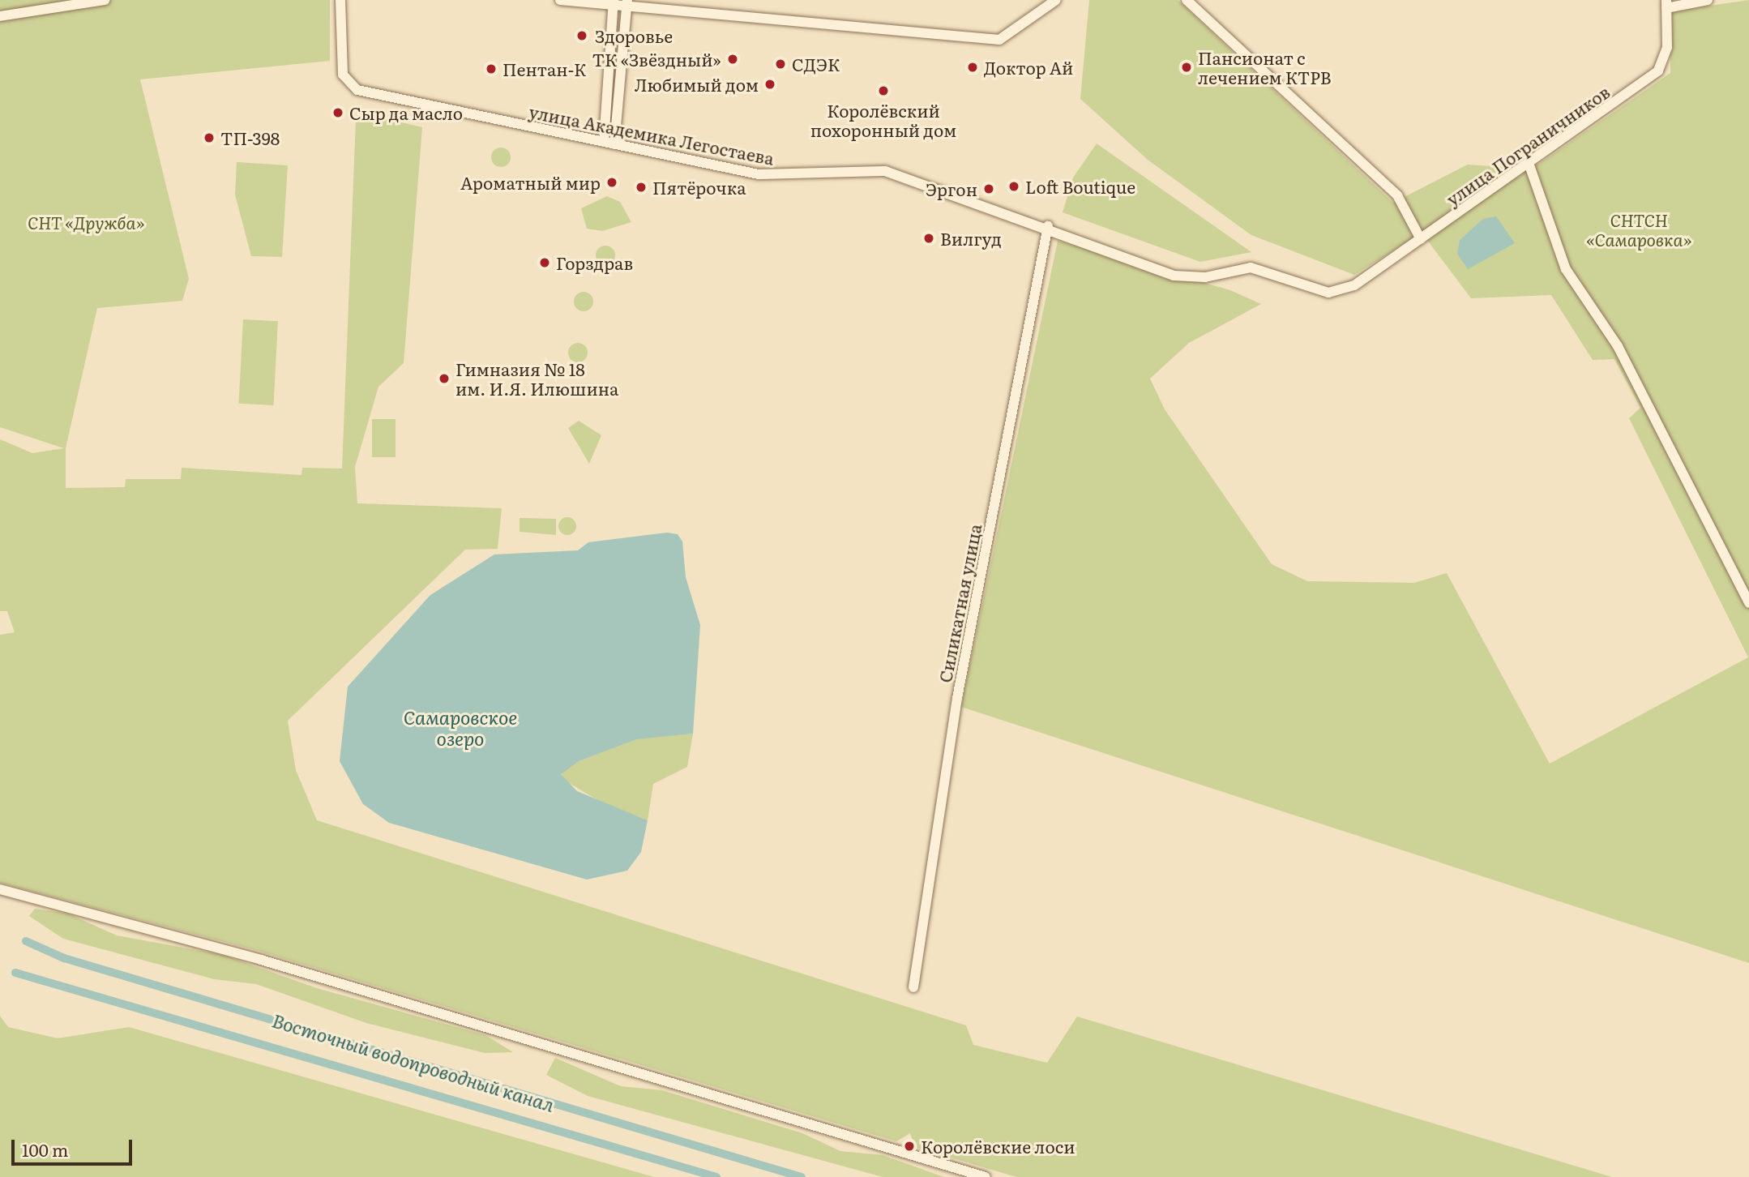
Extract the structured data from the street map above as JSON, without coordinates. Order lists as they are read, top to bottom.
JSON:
{
  "streets": {
    "street": ["улица Академика Легостаева", "улица Пограничников", "Силикатная улица"]
  },
  "crossings": [
    ["улица Академика Легостаева", "улица Пограничников"],
    ["улица Академика Легостаева", "Силикатная улица"]
  ],
  "water": ["Самаровское озеро", "Восточный водопроводный канал"],
  "parks": ["СНТСН «Самаровка»", "СНТ «Дружба»"],
  "places": [
    "Здоровье",
    "ТК «Звёздный»",
    "СДЭК",
    "Доктор Ай",
    "Пансионат с лечением КТРВ",
    "Пентан-К",
    "Любимый дом",
    "Королёвский похоронный дом",
    "Сыр да масло",
    "ТП-398",
    "Ароматный мир",
    "Loft Boutique",
    "Пятёрочка",
    "Эргон",
    "Вилгуд",
    "Горздрав",
    "Гимназия № 18 им. И.Я. Илюшина",
    "Королёвские лоси"
  ],
  "scale_bar": "100 m"
}
